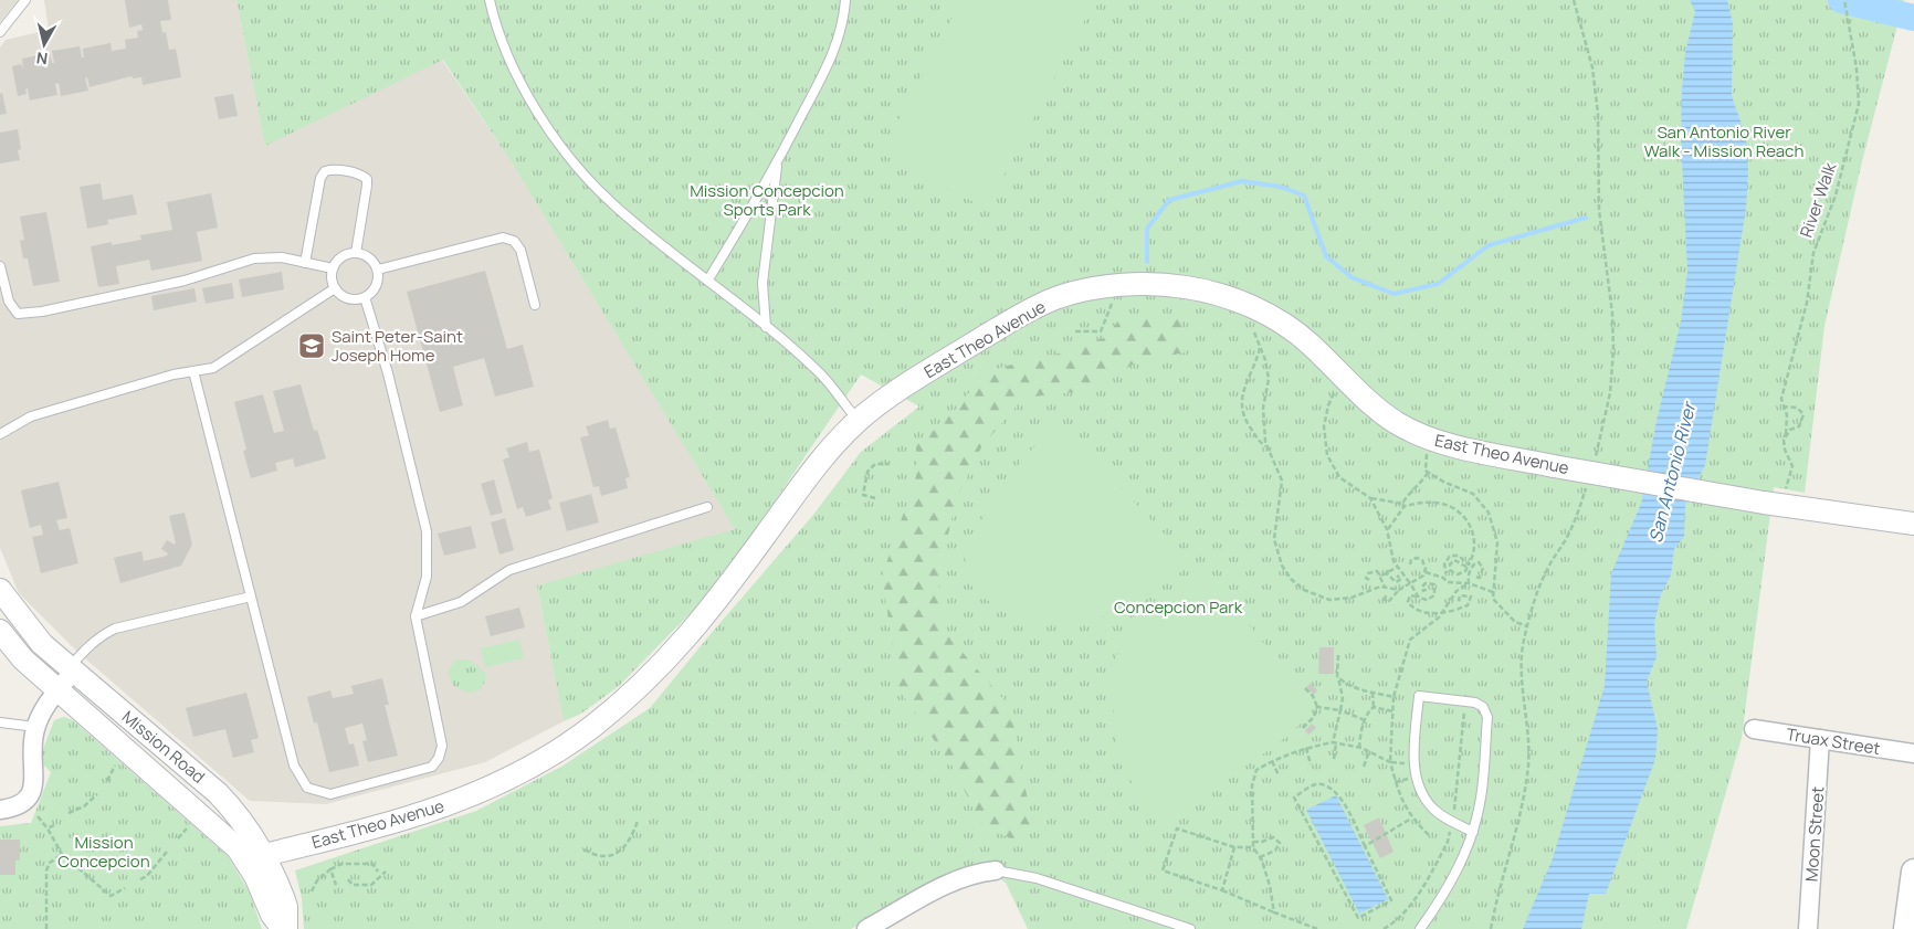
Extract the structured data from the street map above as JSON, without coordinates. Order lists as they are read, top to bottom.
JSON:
{
  "streets": {
    "street": [
      "East Theo Avenue",
      "Truax Street",
      "Mission Road",
      "Moon Street"
    ],
    "path": ["River Walk"]
  },
  "crossings": [
    ["East Theo Avenue", "Mission Road"],
    ["Truax Street", "Moon Street"]
  ],
  "water": ["San Antonio River"],
  "parks": [
    "San Antonio River Walk - Mission Reach",
    "Mission Concepcion Sports Park",
    "Concepcion Park",
    "Mission Concepcion"
  ],
  "places": {
    "school or university": ["Saint Peter-Saint Joseph Home"]
  },
  "north": "bottom"
}
